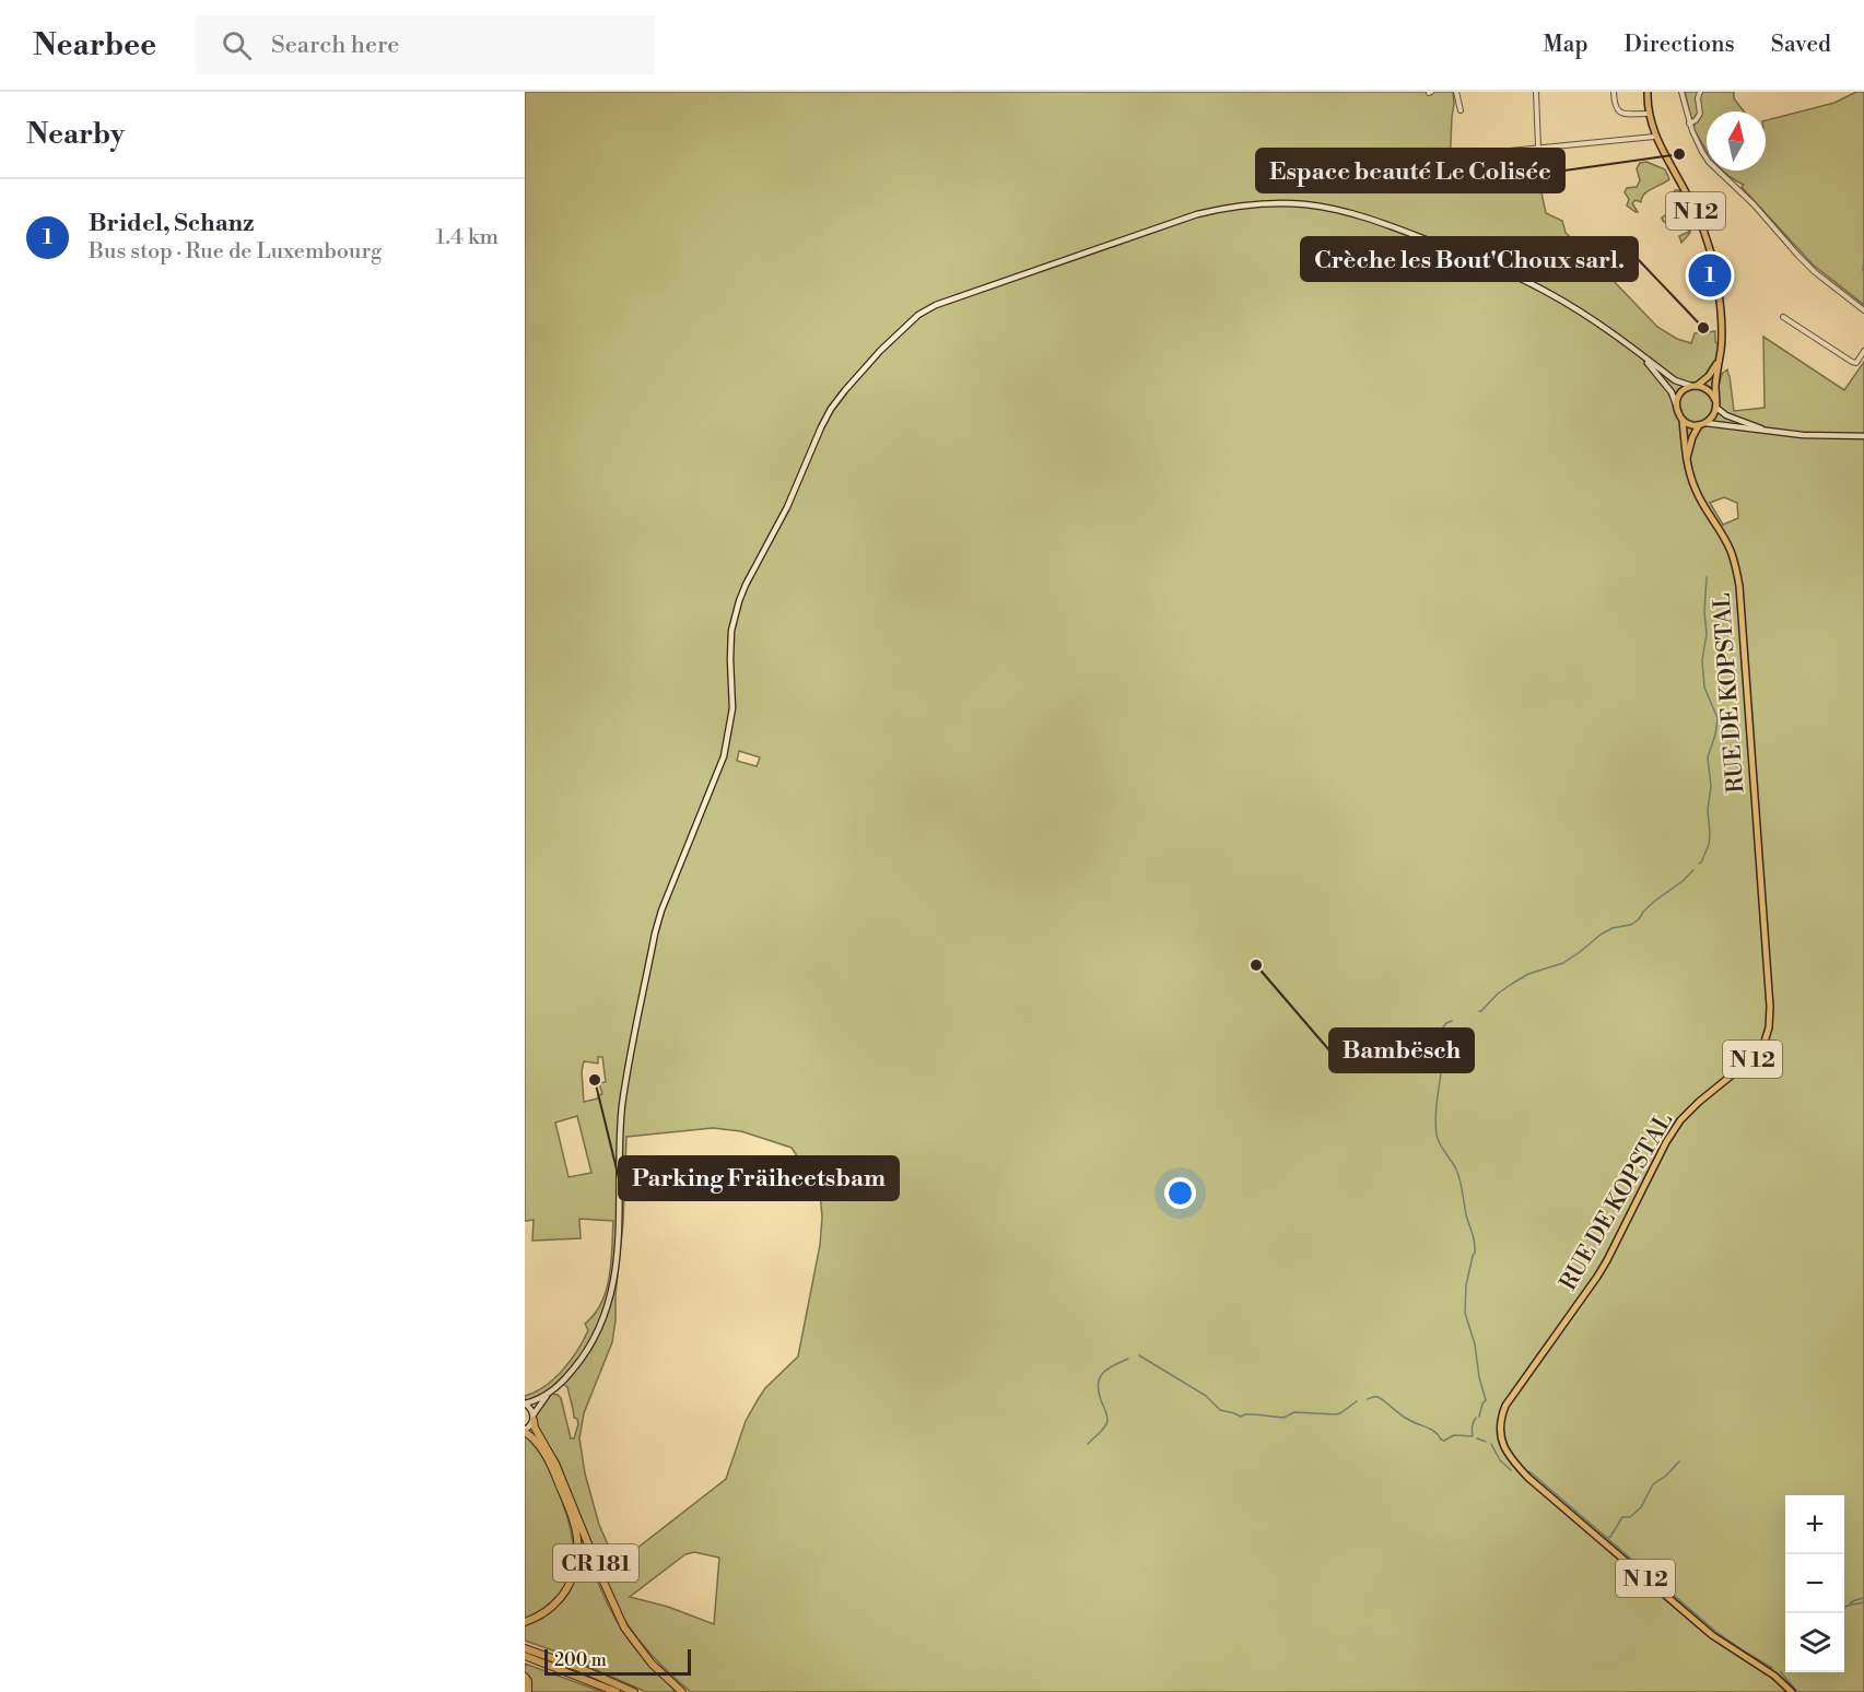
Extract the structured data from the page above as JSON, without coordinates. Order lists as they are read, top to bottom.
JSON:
{
  "streets": {
    "highway": ["CR 181"],
    "main road": ["N 12", "RUE DE KOPSTAL"]
  },
  "crossings": [
    ["N 12", "RUE DE KOPSTAL"]
  ],
  "places": [
    "Espace beauté Le Colisée",
    "Crèche les Bout'Choux sarl.",
    "Bambësch",
    "Parking Fräiheetsbam"
  ],
  "scale_bar": "200 m",
  "north": "top",
  "page": {
    "header": "Nearbee",
    "search": "Search here",
    "nav": ["Map", "Directions", "Saved"],
    "heading": "Nearby",
    "list": [
      {
        "mark": "1",
        "name": "Bridel, Schanz",
        "note": "Bus stop · Rue de Luxembourg",
        "value": "1.4 km"
      }
    ],
    "pins": "1",
    "map_buttons": ["+", "−"],
    "scale": "200 m"
  }
}
